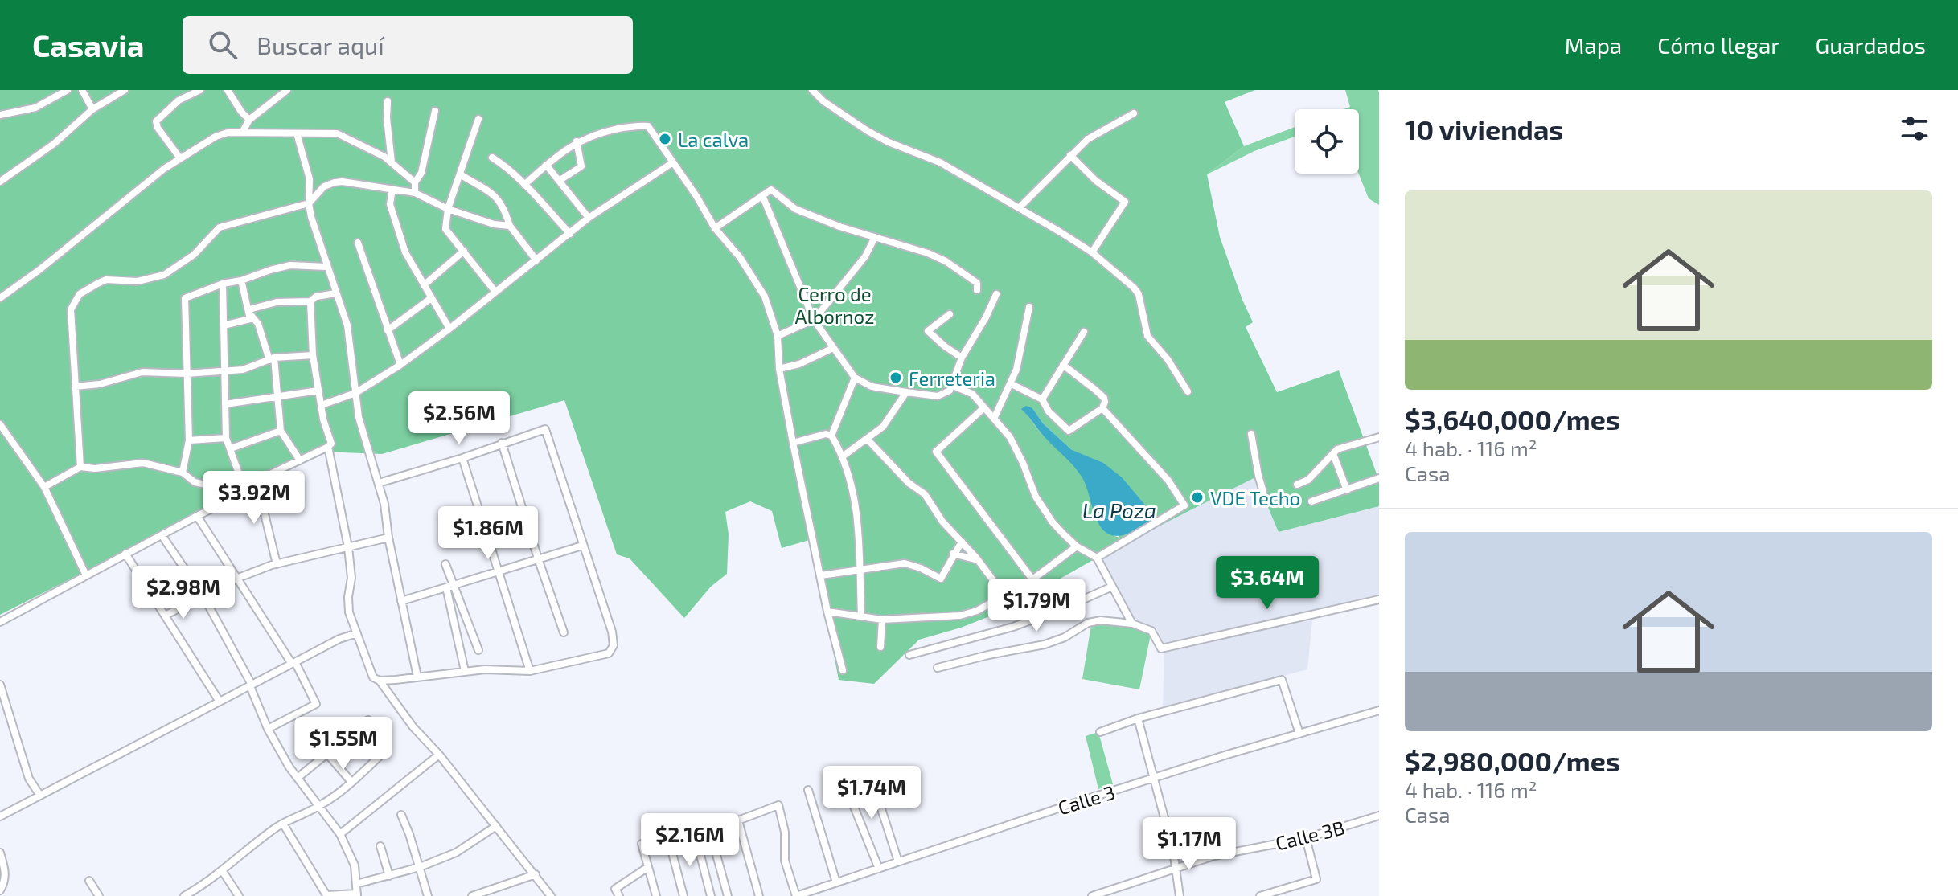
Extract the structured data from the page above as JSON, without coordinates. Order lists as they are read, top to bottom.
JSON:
{
  "streets": {
    "street": ["Calle 3", "Calle 3B"]
  },
  "water": ["La Poza"],
  "parks": ["Cerro de Albornoz"],
  "places": ["La calva", "Ferreteria", "VDE Techo"],
  "page": {
    "header": "Casavia",
    "search": "Buscar aquí",
    "nav": ["Mapa", "Cómo llegar", "Guardados"],
    "heading": "10 viviendas",
    "list": [
      {
        "name": "$3,640,000/mes",
        "note": "4 hab. · 116 m² · Casa"
      },
      {
        "name": "$2,980,000/mes",
        "note": "4 hab. · 116 m² · Casa"
      }
    ],
    "price": [
      "$2.56M",
      "$3.92M",
      "$1.86M",
      "$3.64M",
      "$2.98M",
      "$1.79M",
      "$1.55M",
      "$1.74M",
      "$2.16M",
      "$1.17M"
    ]
  }
}
